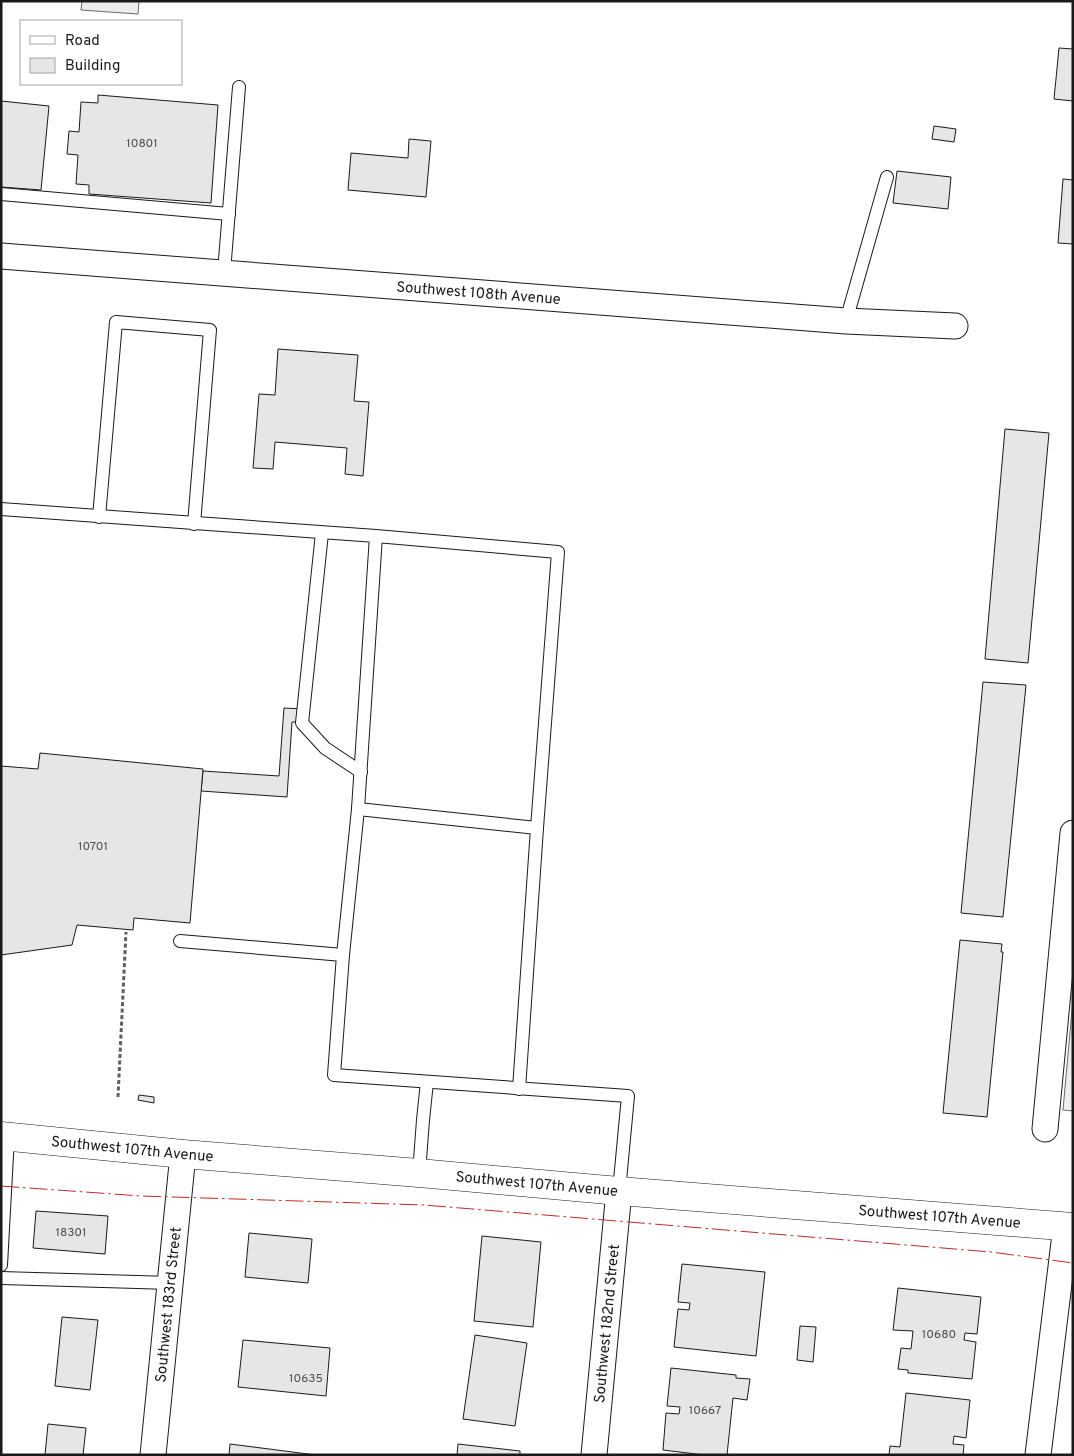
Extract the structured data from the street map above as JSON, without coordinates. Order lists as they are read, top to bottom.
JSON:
{
  "streets": {
    "street": [
      "Southwest 108th Avenue",
      "Southwest 107th Avenue",
      "Southwest 183rd Street",
      "Southwest 182nd Street"
    ]
  },
  "crossings": [
    ["Southwest 107th Avenue", "Southwest 183rd Street"],
    ["Southwest 107th Avenue", "Southwest 182nd Street"]
  ],
  "house_numbers": [
    "10801",
    "10701",
    "18301",
    "10680",
    "10635",
    "10667"
  ],
  "legend": ["Road", "Building"]
}
